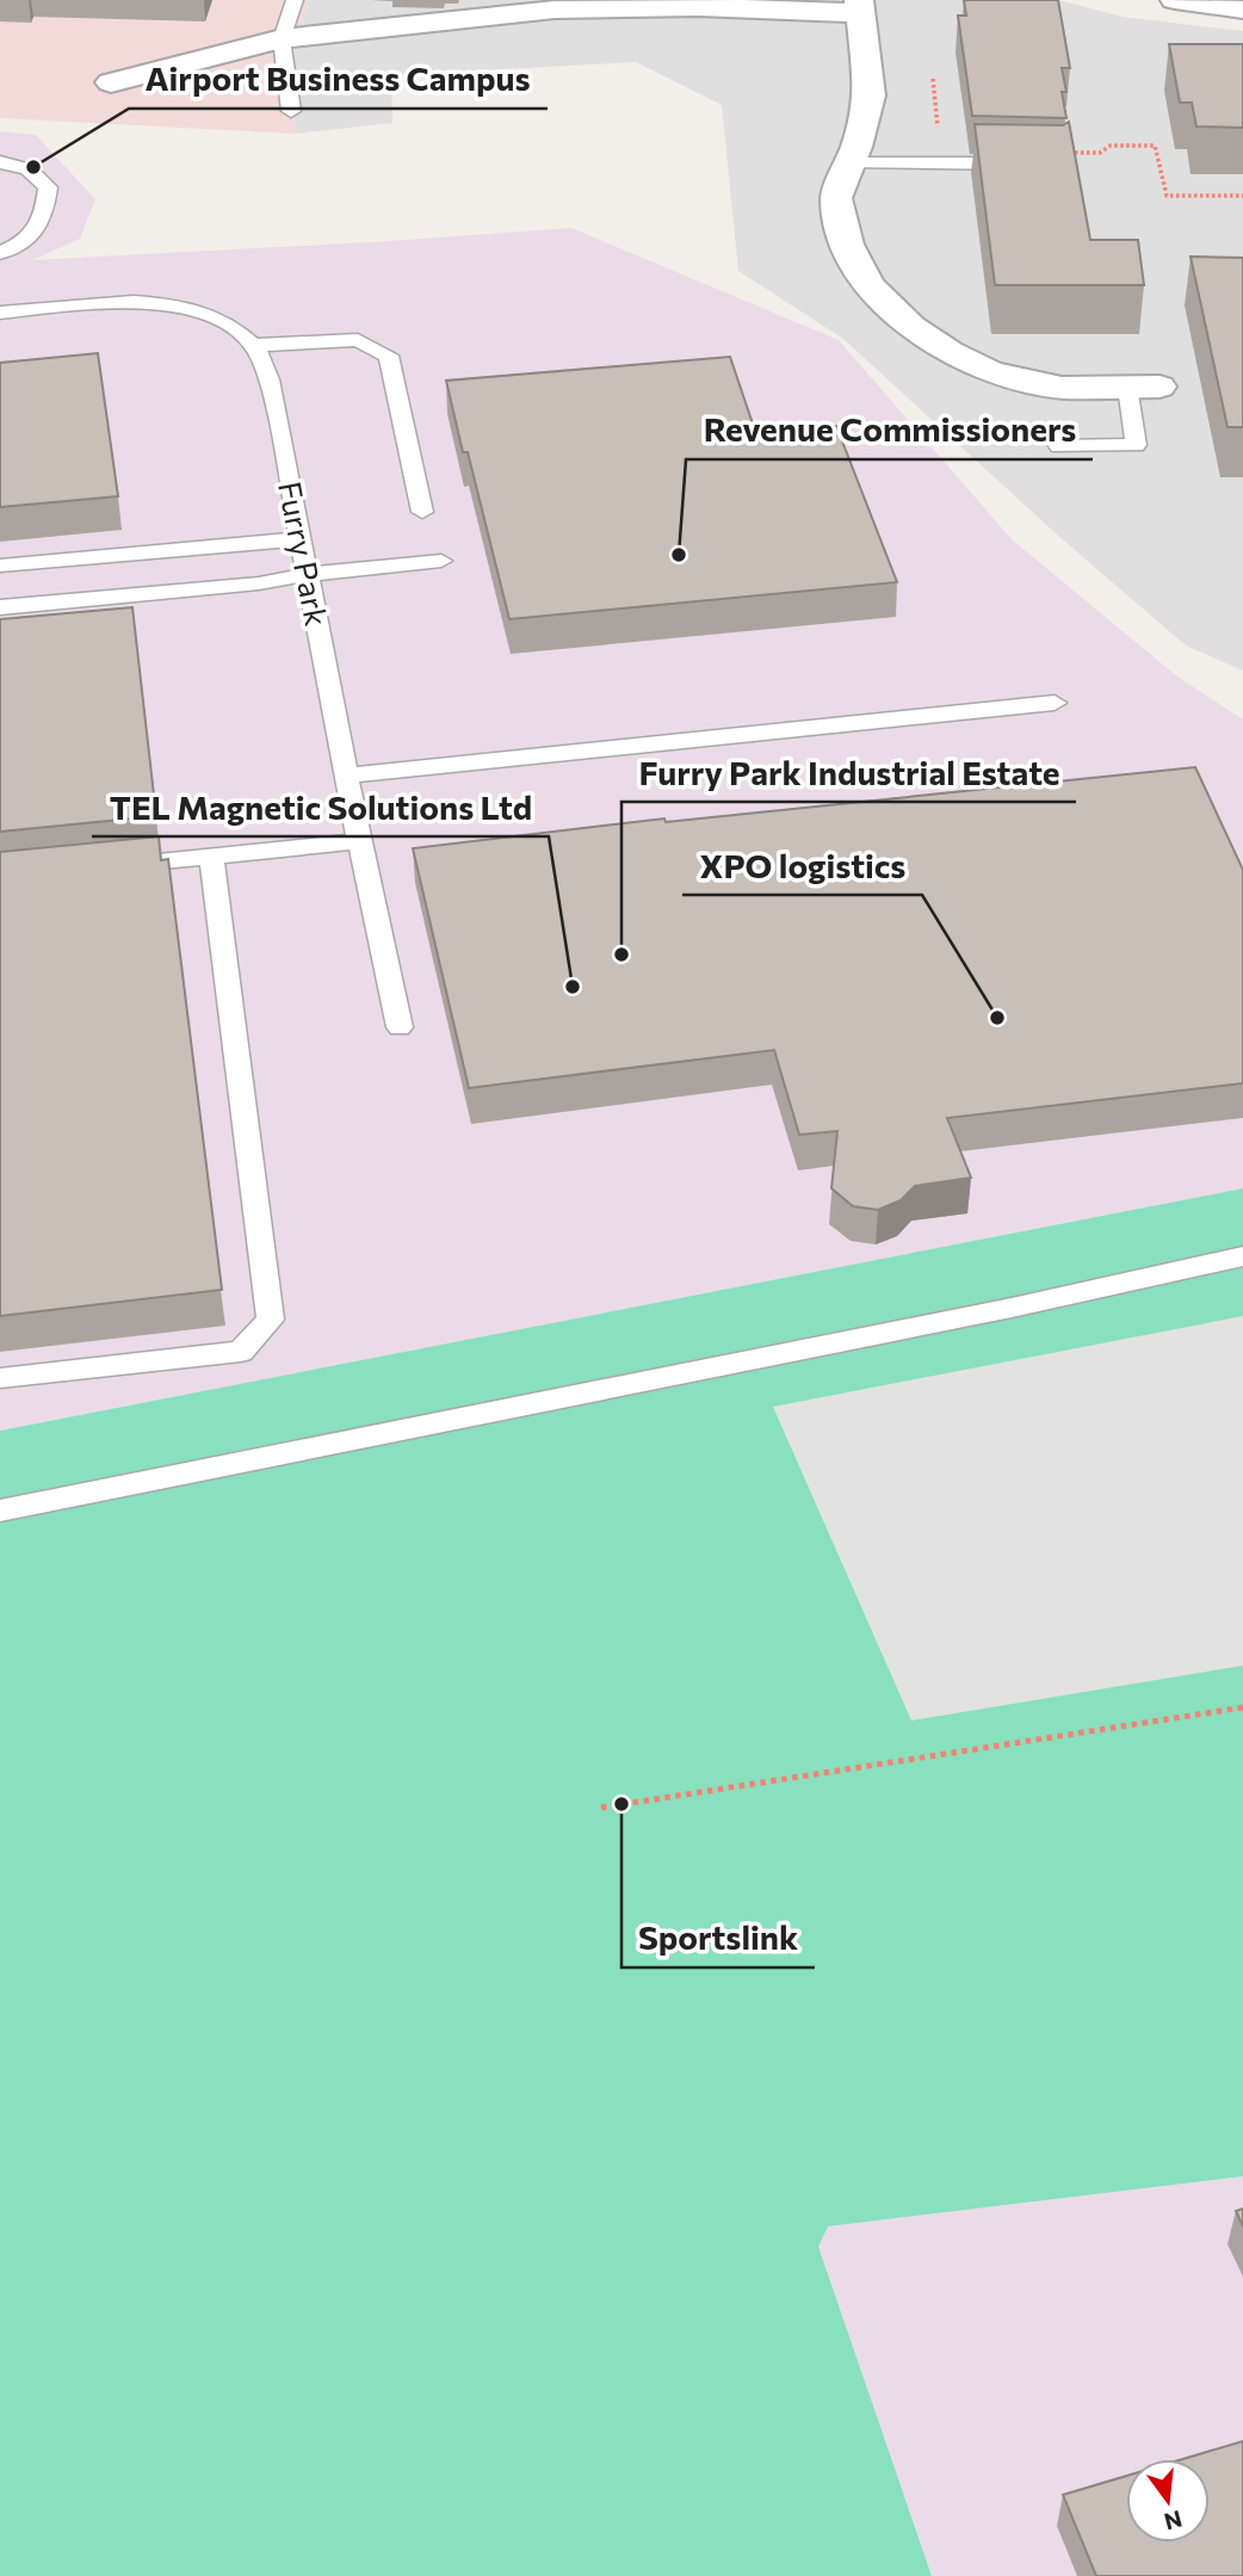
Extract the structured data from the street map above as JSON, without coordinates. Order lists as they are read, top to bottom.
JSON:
{
  "streets": {
    "lane": ["Furry Park"]
  },
  "places": [
    "Airport Business Campus",
    "Revenue Commissioners",
    "Furry Park Industrial Estate",
    "TEL Magnetic Solutions Ltd",
    "XPO logistics",
    "Sportslink"
  ],
  "north": "bottom"
}
